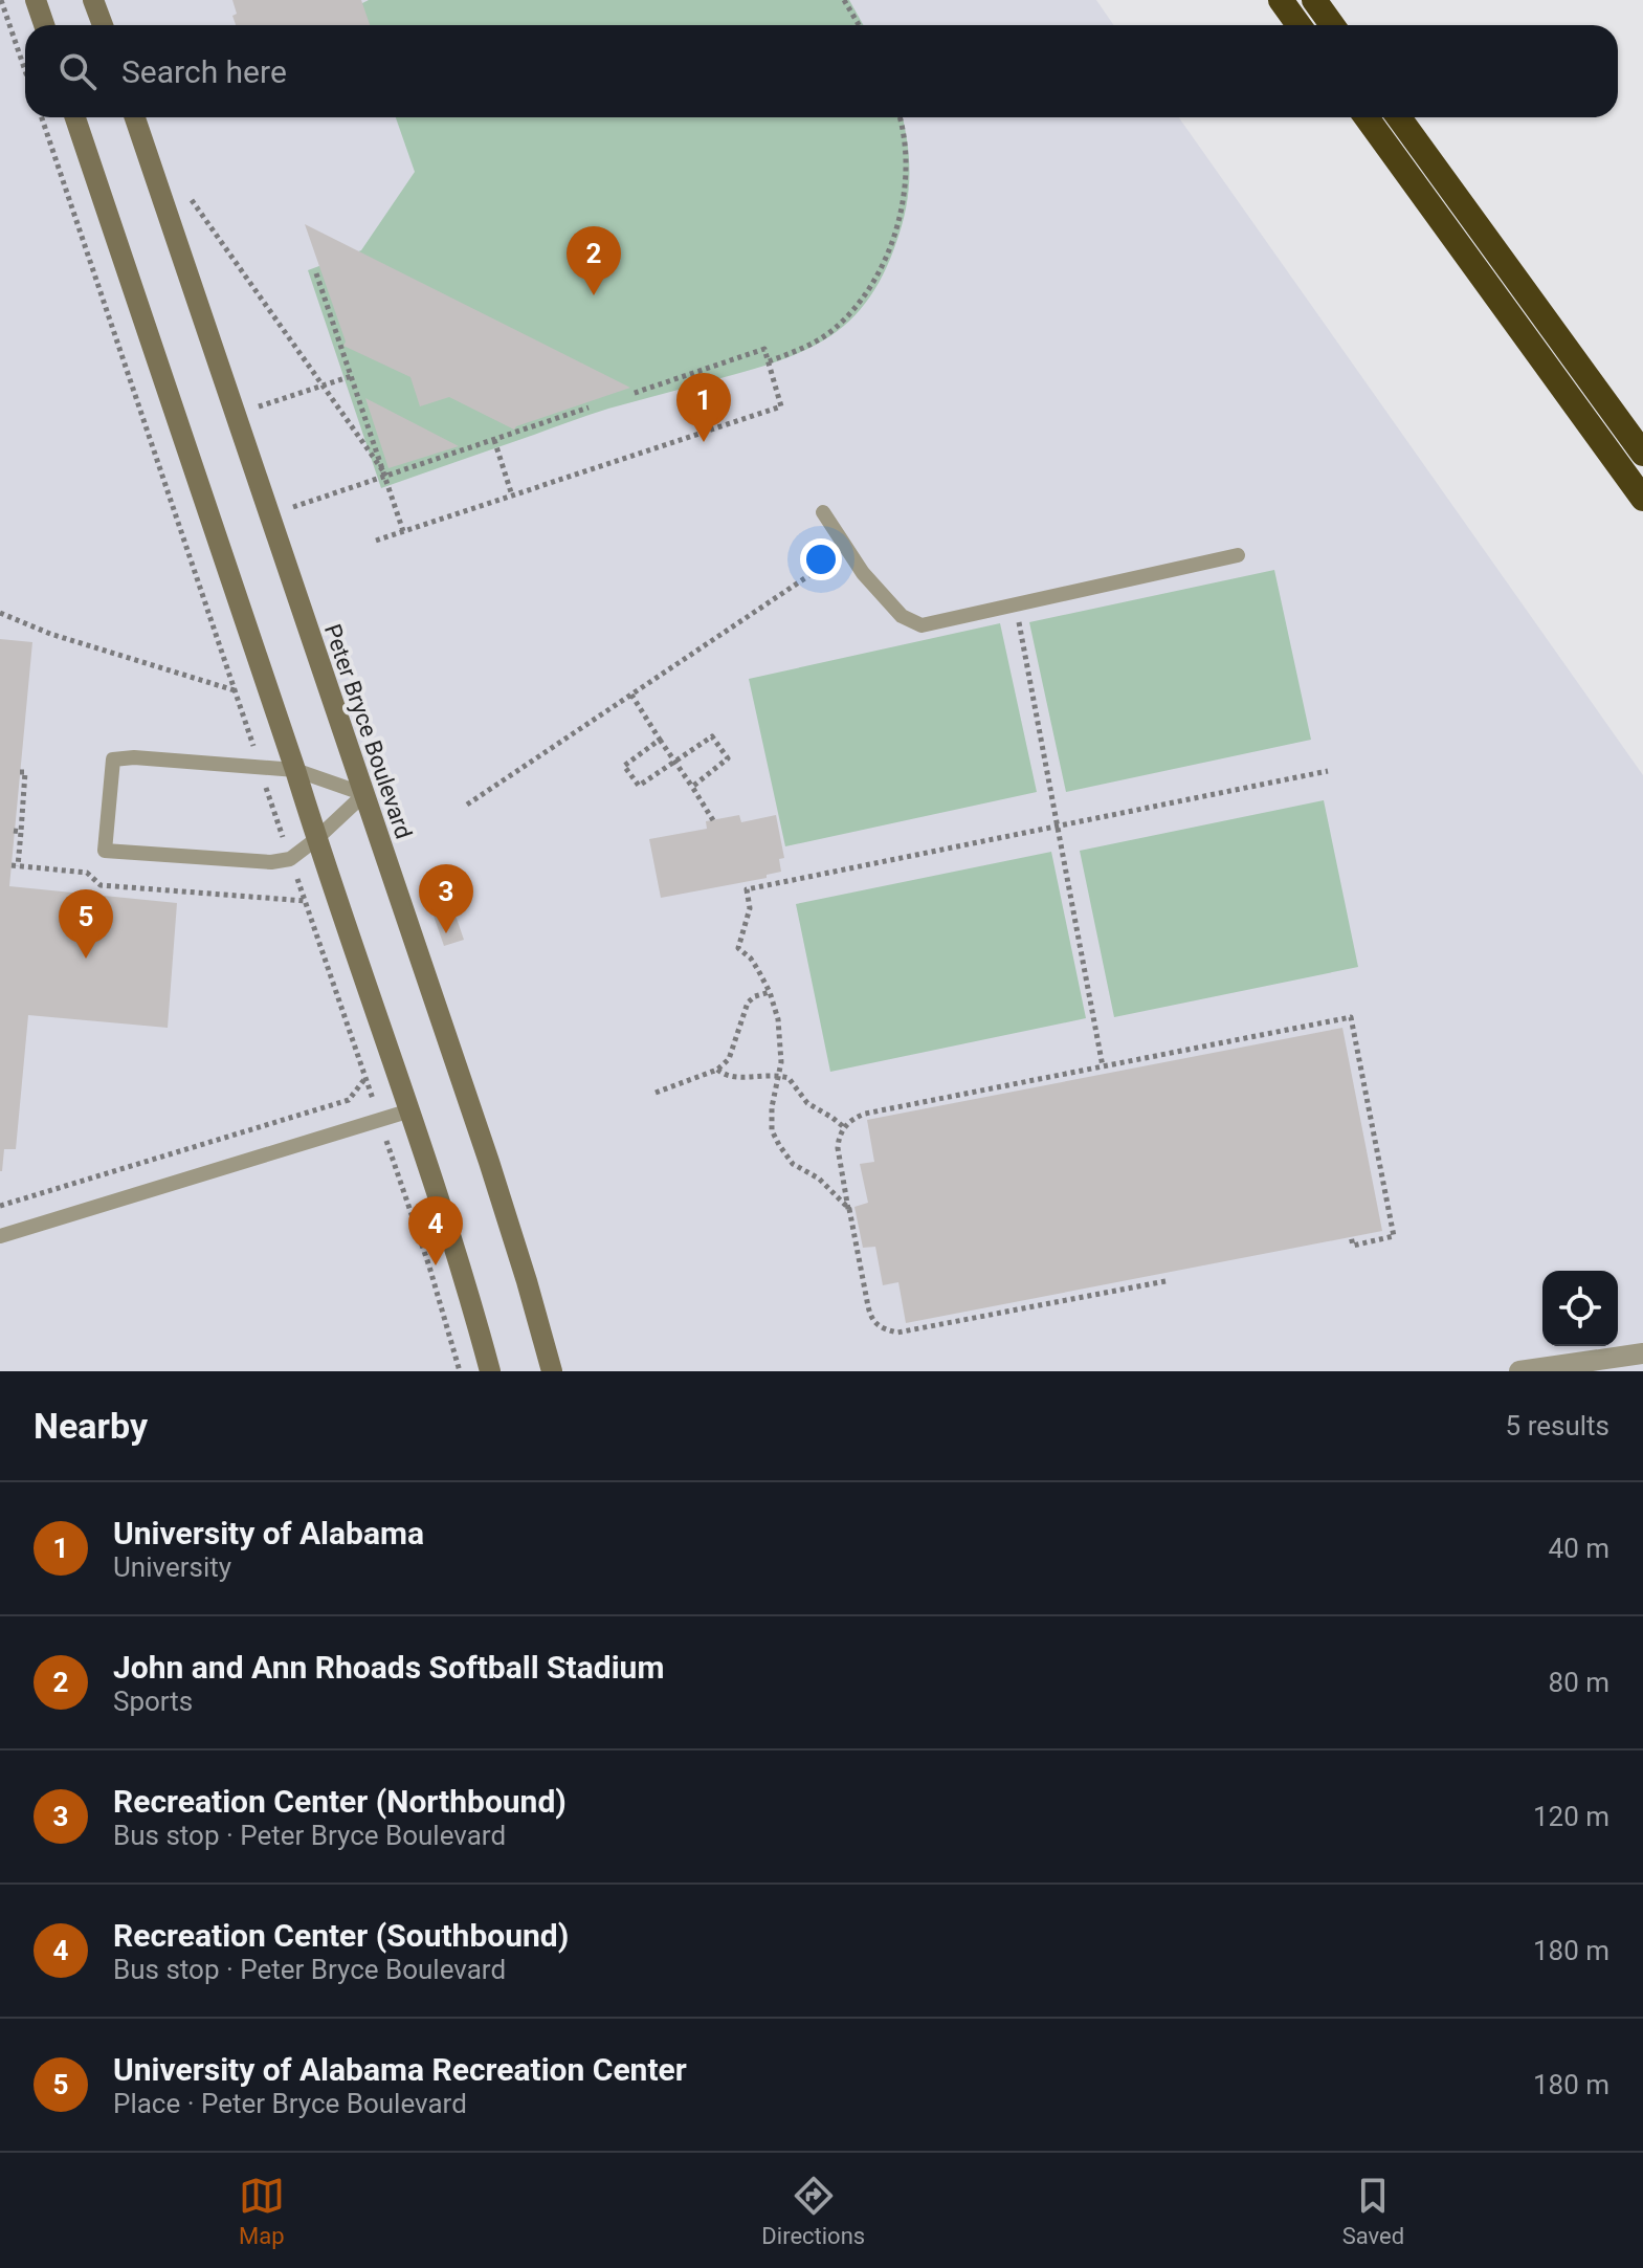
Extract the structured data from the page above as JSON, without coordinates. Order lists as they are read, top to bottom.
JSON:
{
  "streets": {
    "street": ["Peter Bryce Boulevard"]
  },
  "page": {
    "search": "Search here",
    "pins": [
      "2",
      "1",
      "3",
      "5",
      "4"
    ],
    "heading": ["Nearby", "5 results"],
    "list": [
      {
        "mark": "1",
        "name": "University of Alabama",
        "note": "University",
        "value": "40 m"
      },
      {
        "mark": "2",
        "name": "John and Ann Rhoads Softball Stadium",
        "note": "Sports",
        "value": "80 m"
      },
      {
        "mark": "3",
        "name": "Recreation Center (Northbound)",
        "note": "Bus stop · Peter Bryce Boulevard",
        "value": "120 m"
      },
      {
        "mark": "4",
        "name": "Recreation Center (Southbound)",
        "note": "Bus stop · Peter Bryce Boulevard",
        "value": "180 m"
      },
      {
        "mark": "5",
        "name": "University of Alabama Recreation Center",
        "note": "Place · Peter Bryce Boulevard",
        "value": "180 m"
      }
    ],
    "nav": ["Map", "Directions", "Saved"]
  }
}
